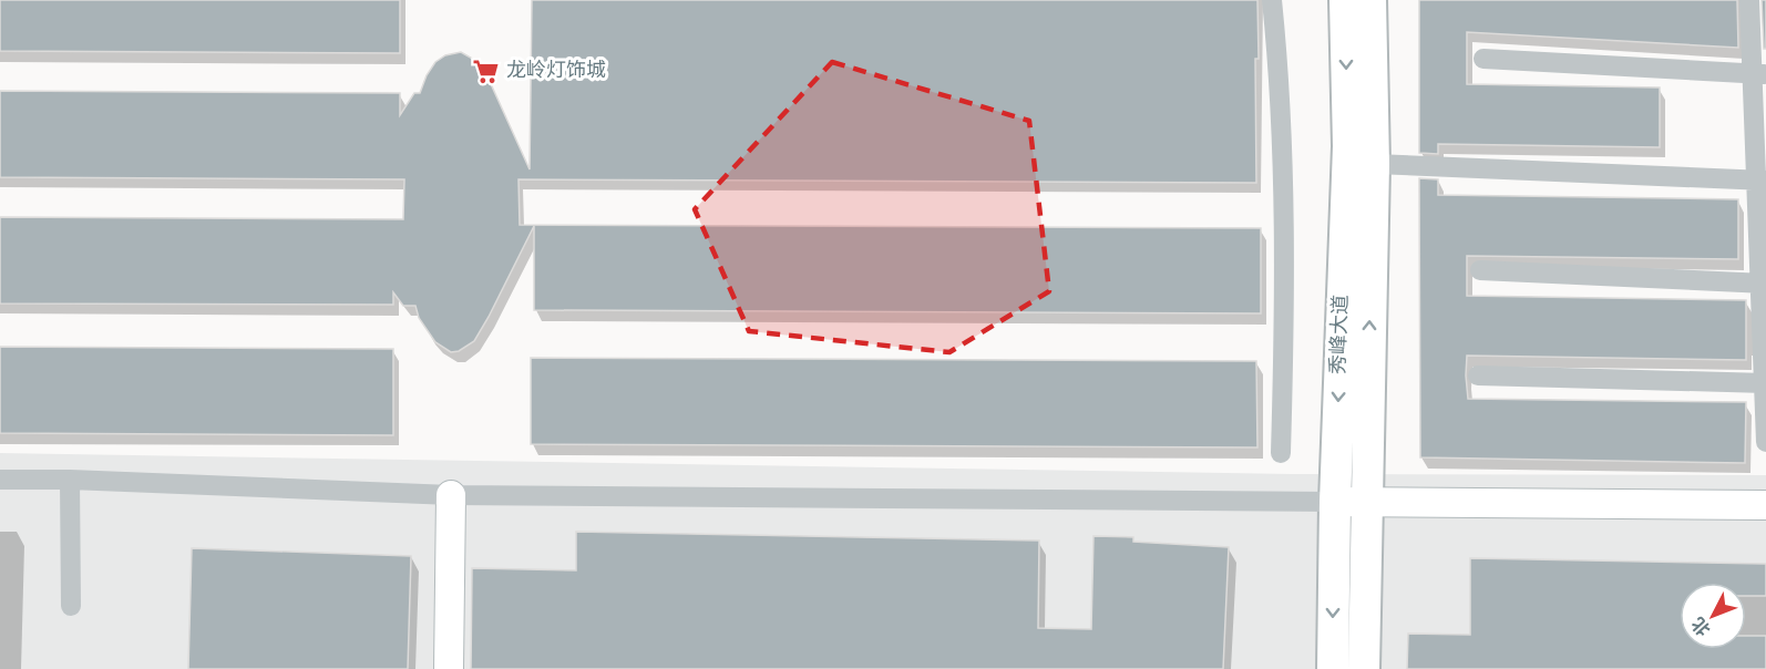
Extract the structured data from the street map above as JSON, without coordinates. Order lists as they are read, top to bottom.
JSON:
{
  "streets": {
    "main road": ["秀峰大道"]
  },
  "places": {
    "supermarket": ["龙岭灯饰城"]
  },
  "north": "bottom left"
}
